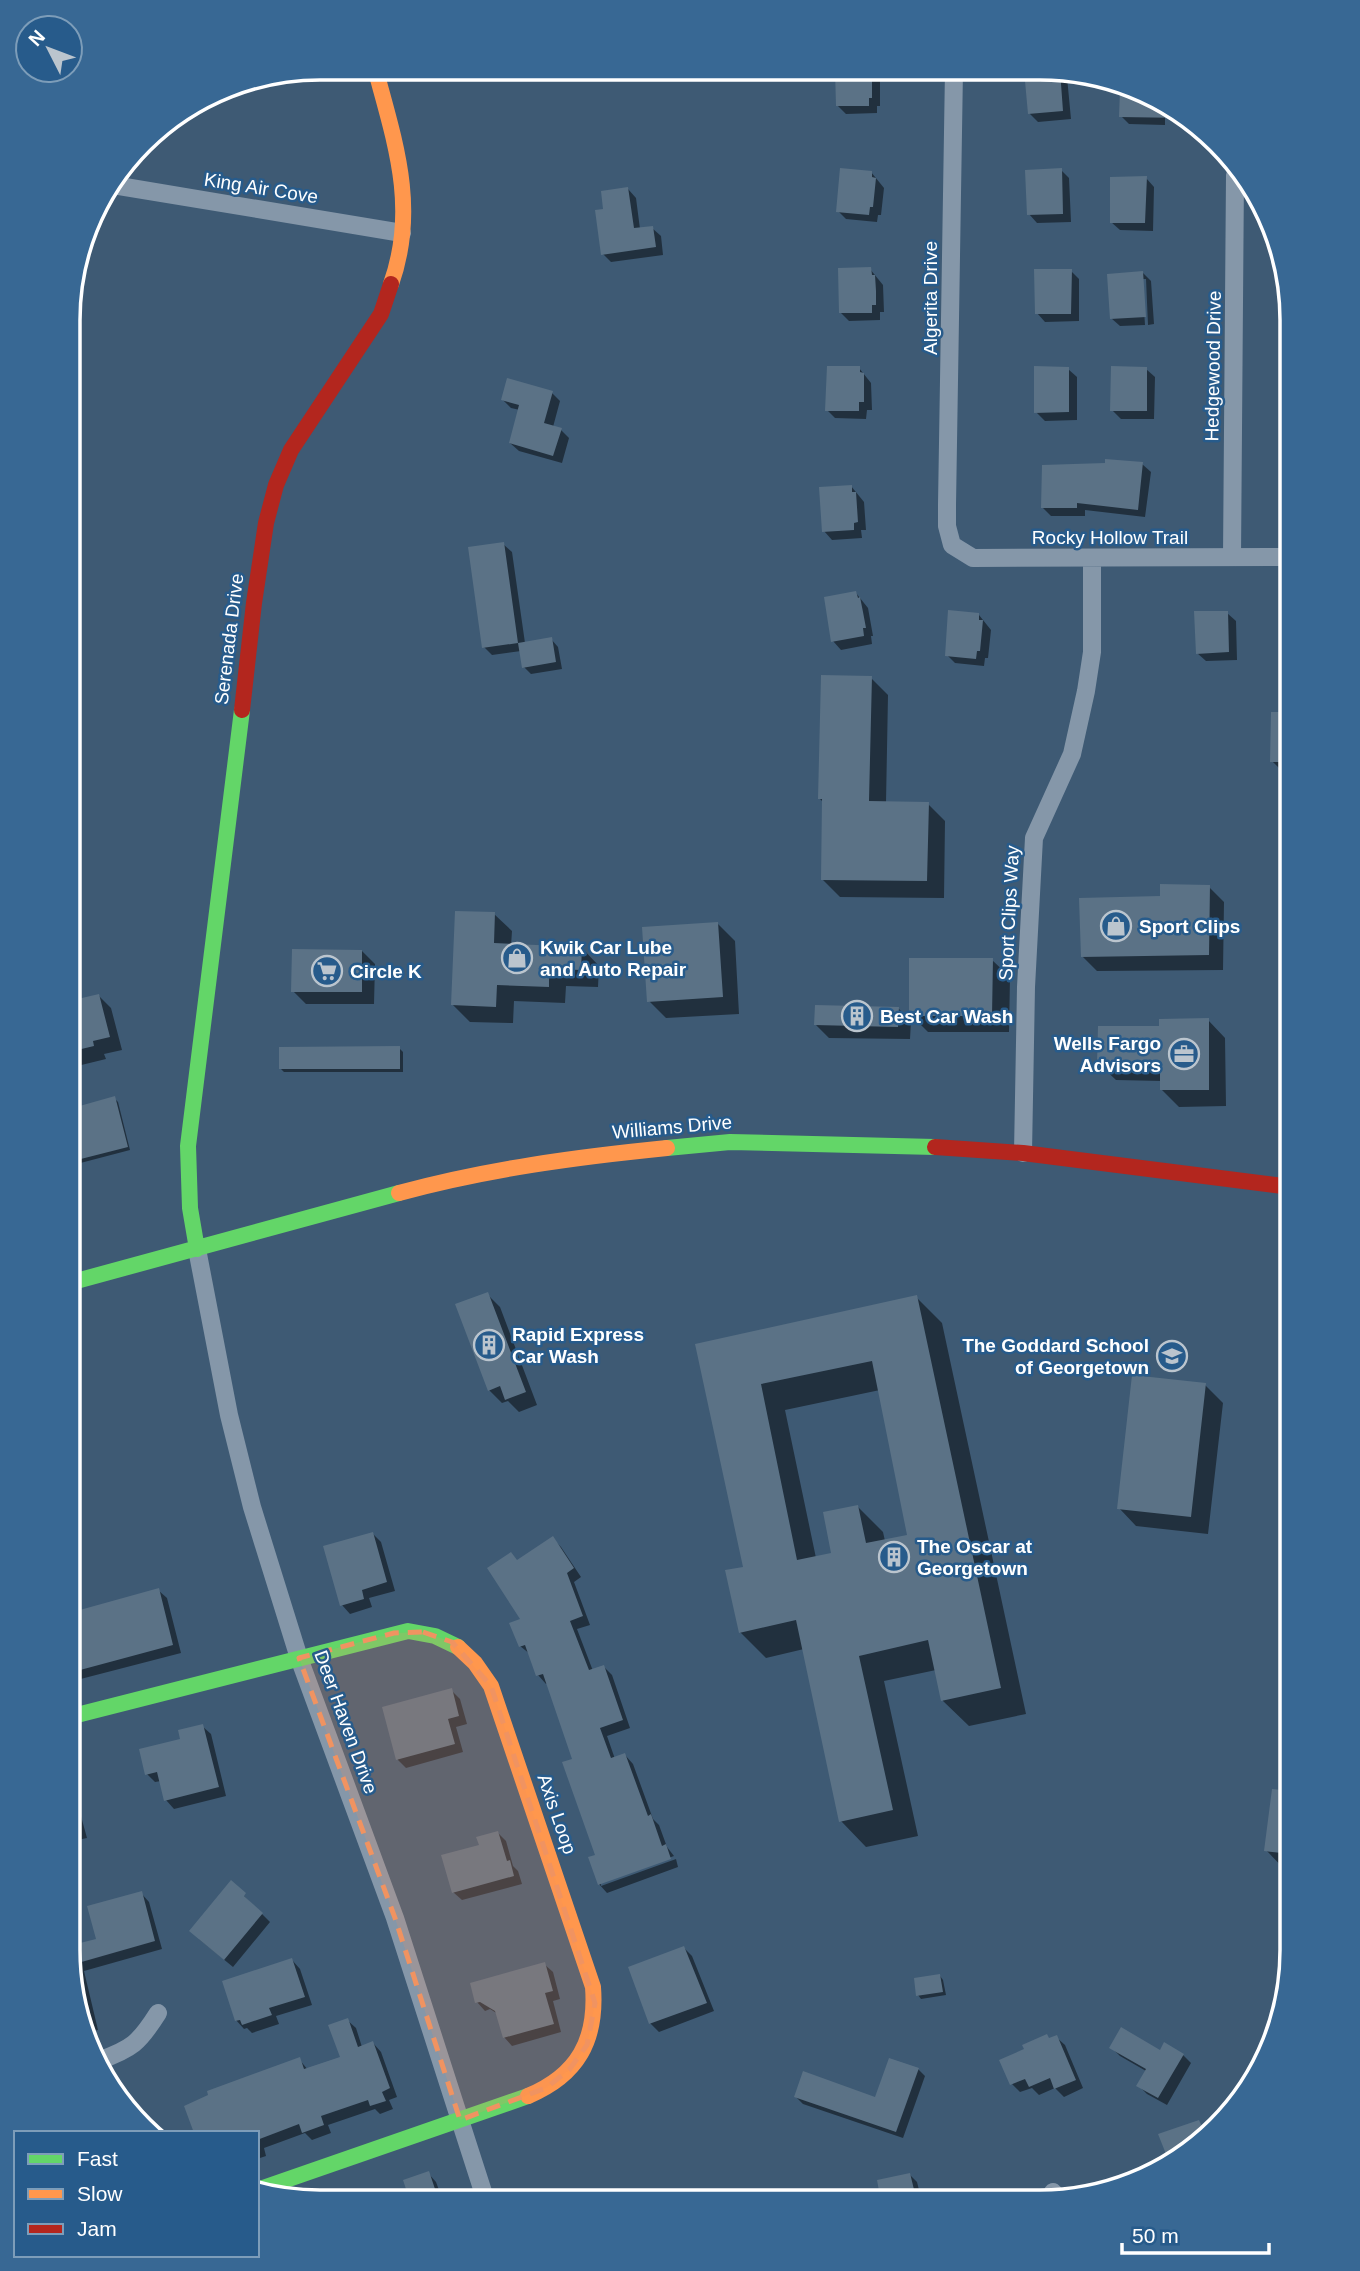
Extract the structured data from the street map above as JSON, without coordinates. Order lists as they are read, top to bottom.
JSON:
{
  "streets": {
    "street": [
      "King Air Cove",
      "Algerita Drive",
      "Hedgewood Drive",
      "Rocky Hollow Trail",
      "Serenada Drive",
      "Sport Clips Way",
      "Williams Drive",
      "Deer Haven Drive",
      "Axis Loop"
    ]
  },
  "crossings": [
    ["King Air Cove", "Serenada Drive"],
    ["Algerita Drive", "Rocky Hollow Trail"],
    ["Hedgewood Drive", "Rocky Hollow Trail"],
    ["Rocky Hollow Trail", "Sport Clips Way"],
    ["Serenada Drive", "Williams Drive"],
    ["Serenada Drive", "Deer Haven Drive"],
    ["Sport Clips Way", "Williams Drive"],
    ["Williams Drive", "Deer Haven Drive"],
    ["Deer Haven Drive", "Axis Loop"]
  ],
  "places": {
    "shop": ["Sport Clips", "Kwik Car Lube and Auto Repair"],
    "supermarket": ["Circle K"],
    "building": ["Best Car Wash", "Rapid Express Car Wash", "The Oscar at Georgetown"],
    "office": ["Wells Fargo Advisors"],
    "school or university": ["The Goddard School of Georgetown"]
  },
  "legend": ["Fast", "Slow", "Jam"],
  "scale_bar": "50 m",
  "north": "top left"
}
